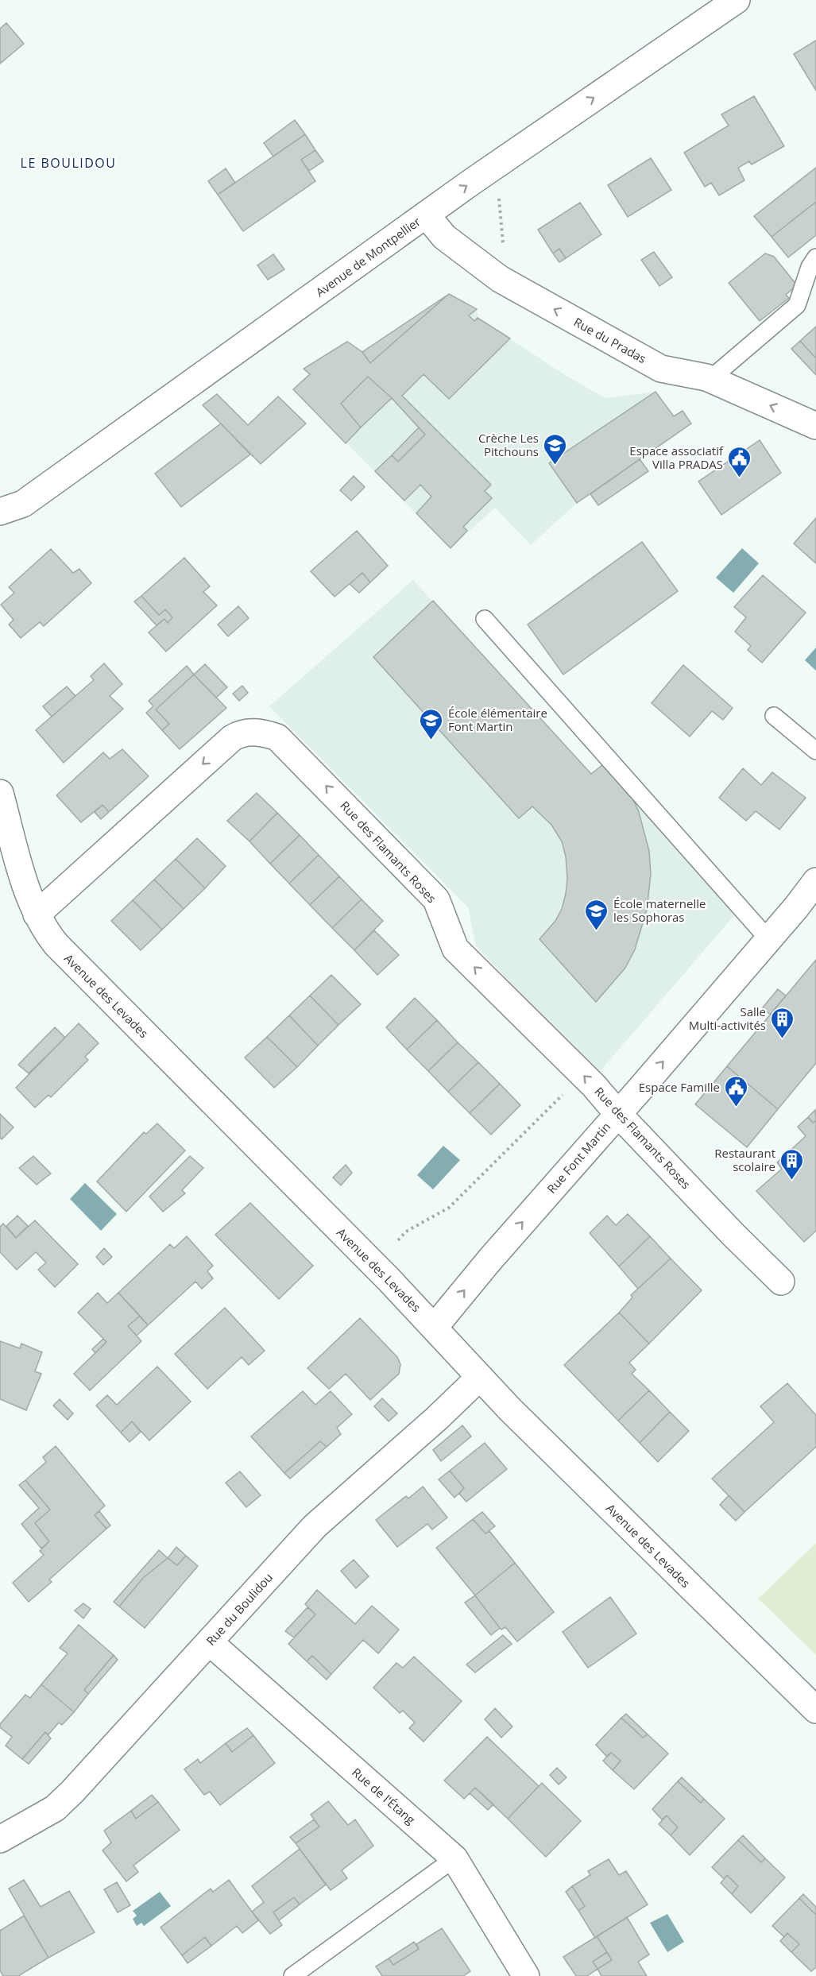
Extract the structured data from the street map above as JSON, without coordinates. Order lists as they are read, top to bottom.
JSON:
{
  "streets": {
    "street": [
      "Avenue de Montpellier",
      "Rue du Pradas",
      "Rue des Flamants Roses",
      "Avenue des Levades",
      "Rue Font Martin",
      "Rue du Boulidou",
      "Rue de l'Étang"
    ]
  },
  "crossings": [
    ["Avenue de Montpellier", "Rue du Pradas"],
    ["Rue des Flamants Roses", "Avenue des Levades"],
    ["Rue des Flamants Roses", "Rue Font Martin"],
    ["Avenue des Levades", "Rue Font Martin"],
    ["Avenue des Levades", "Rue du Boulidou"],
    ["Rue du Boulidou", "Rue de l'Étang"]
  ],
  "one_way": ["Avenue de Montpellier", "Rue du Pradas", "Rue Font Martin"],
  "districts": ["LE BOULIDOU"],
  "places": {
    "school or university": ["Crèche Les Pitchouns", "École élémentaire Font Martin", "École maternelle les Sophoras"],
    "public building": ["Espace associatif Villa PRADAS", "Espace Famille"],
    "building": ["Salle Multi-activités", "Restaurant scolaire"]
  }
}
